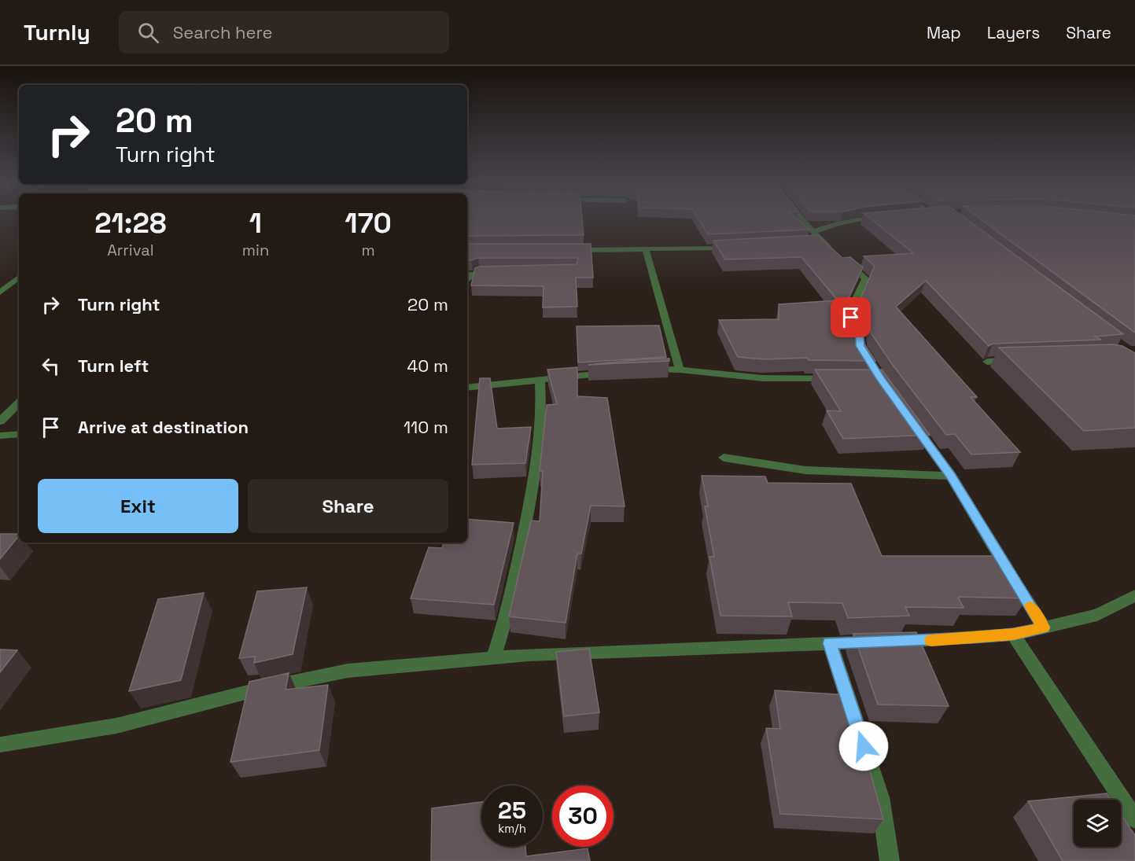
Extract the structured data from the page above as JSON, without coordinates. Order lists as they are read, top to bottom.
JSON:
{
  "page": {
    "header": "Turnly",
    "search": "Search here",
    "nav": ["Map", "Layers", "Share"],
    "turn": ["20 m", "Turn right"],
    "eta": [
      "21:28",
      "Arrival",
      "1",
      "min",
      "170",
      "m"
    ],
    "list": [
      {
        "name": "Turn right",
        "value": "20 m"
      },
      {
        "name": "Turn left",
        "value": "40 m"
      },
      {
        "name": "Arrive at destination",
        "value": "110 m"
      }
    ],
    "buttons": ["Exit", "Share"],
    "speed": "25 km/h",
    "limit": "30"
  }
}
